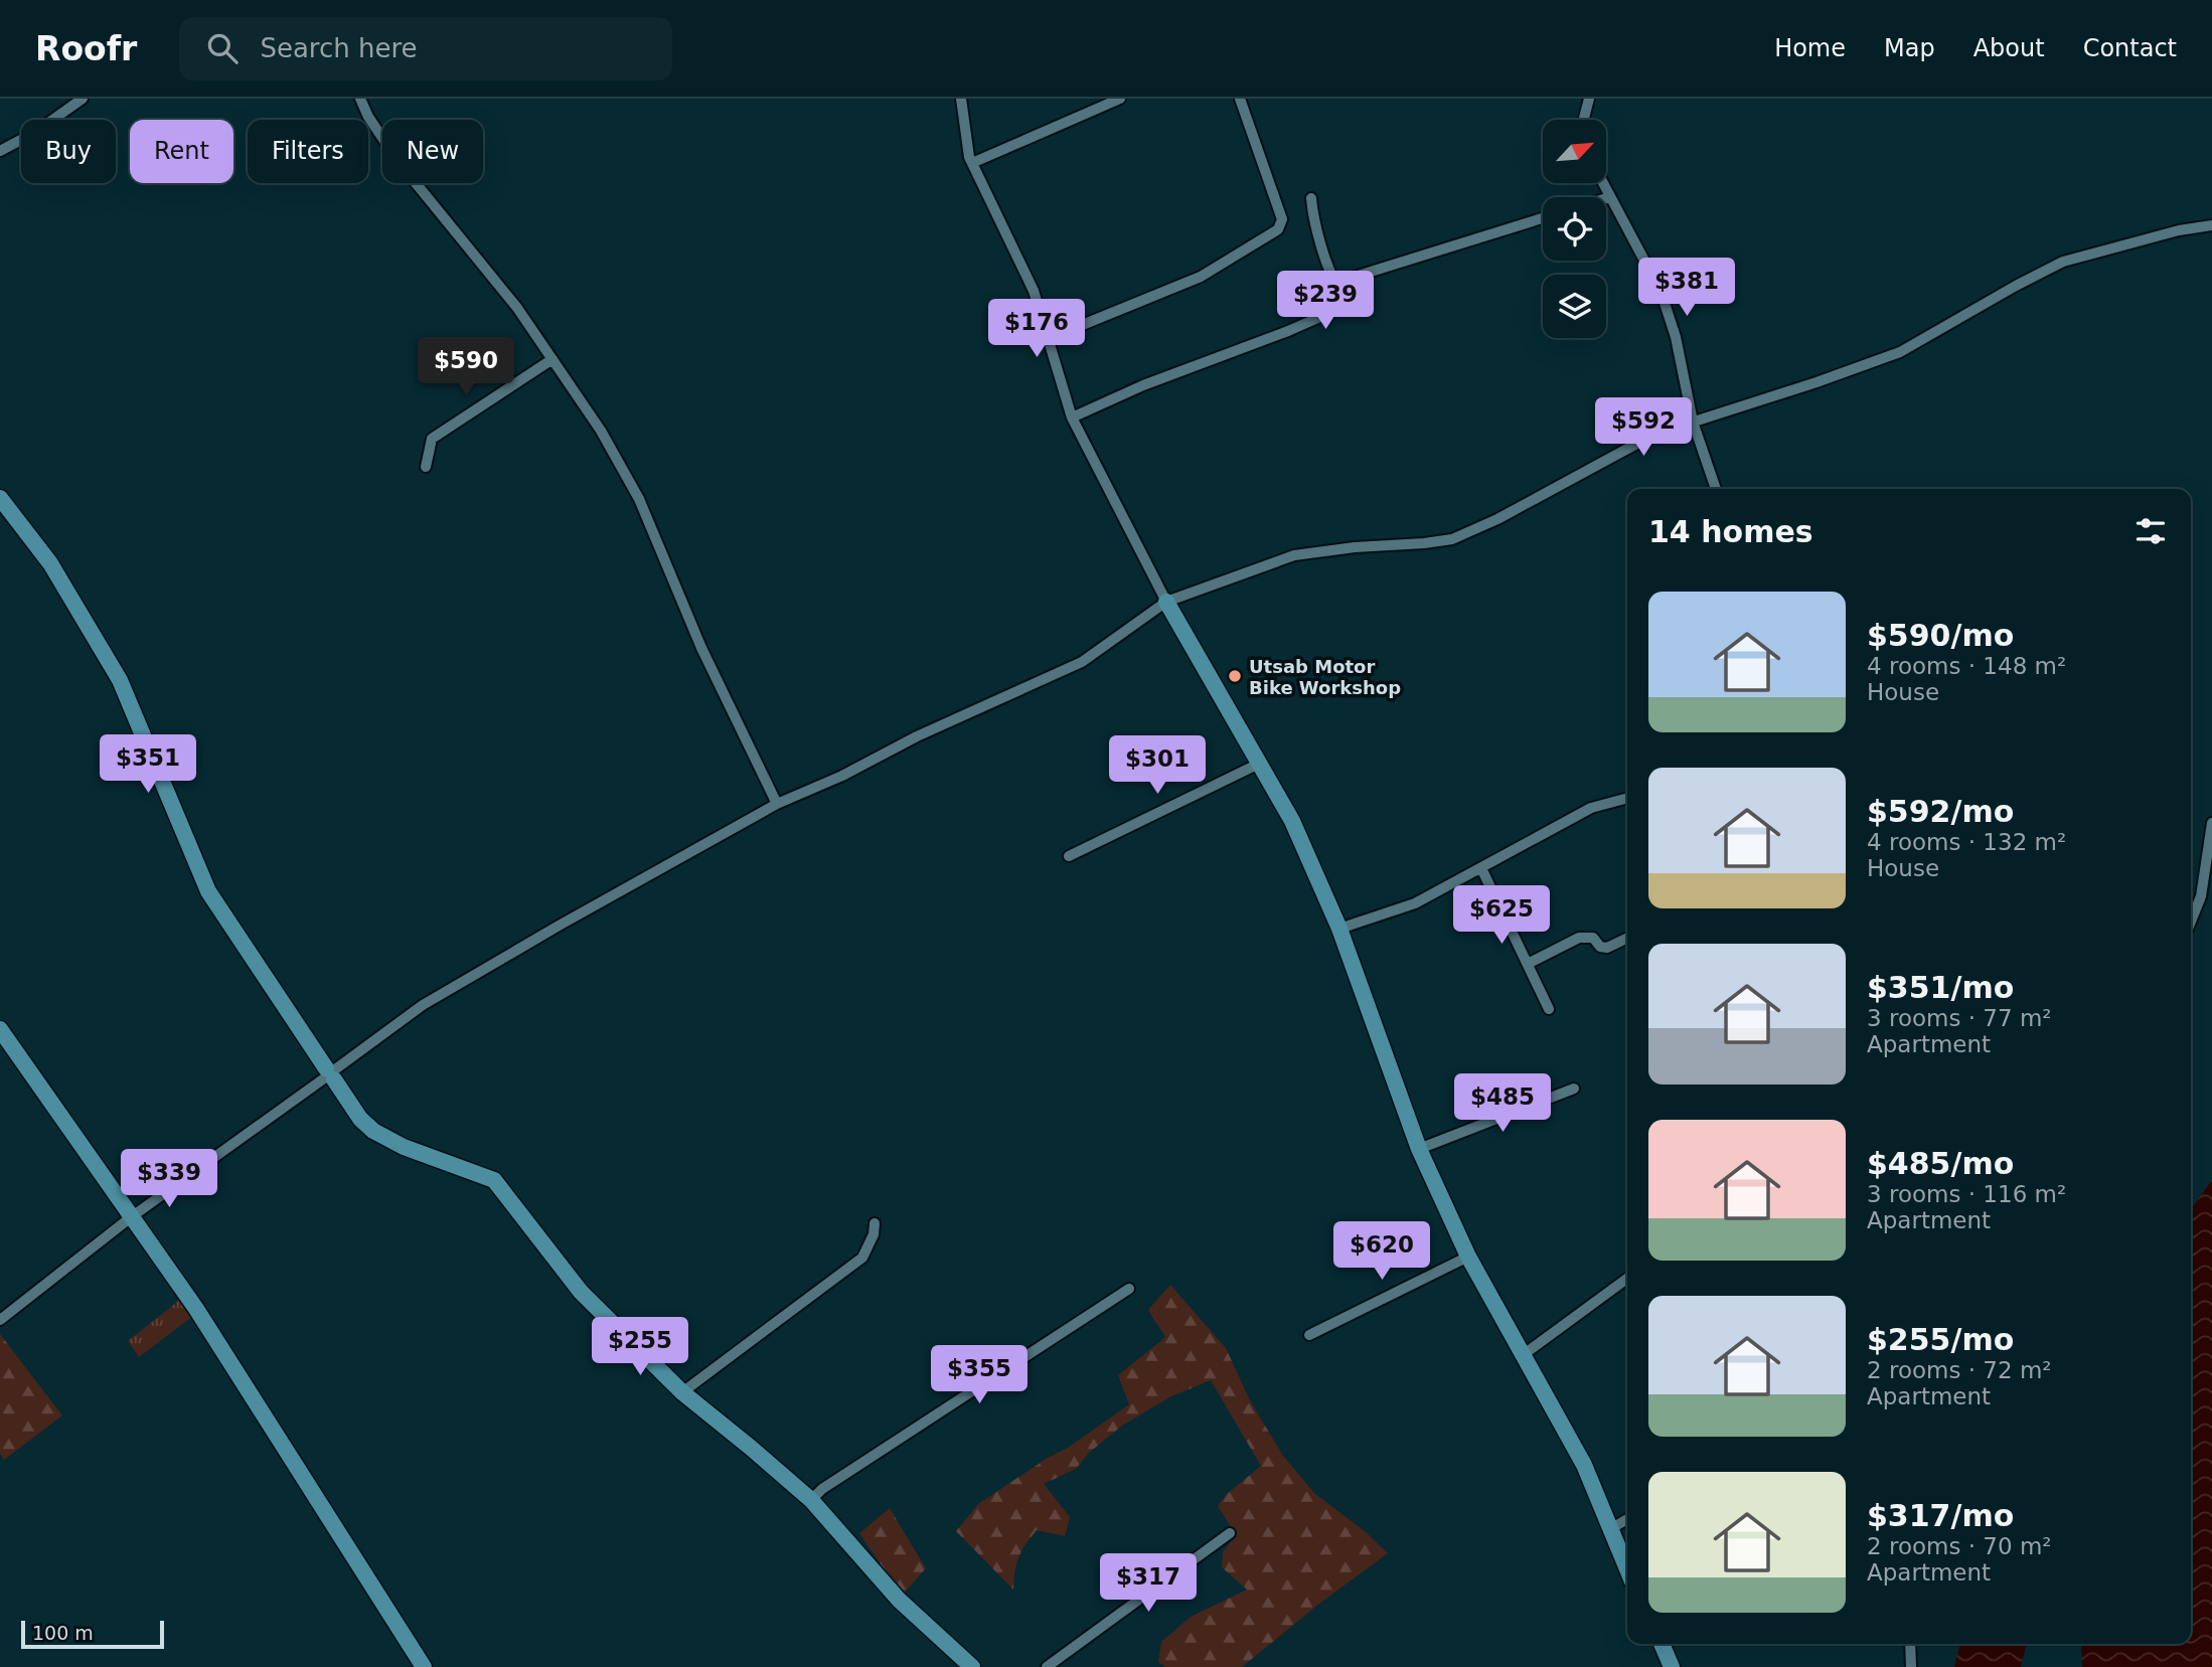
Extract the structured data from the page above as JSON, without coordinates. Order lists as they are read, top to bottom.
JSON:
{
  "places": ["Utsab Motor Bike Workshop"],
  "scale_bar": "100 m",
  "north": "top right",
  "page": {
    "header": "Roofr",
    "search": "Search here",
    "nav": [
      "Home",
      "Map",
      "About",
      "Contact"
    ],
    "chip": [
      "Buy",
      "Rent",
      "Filters",
      "New"
    ],
    "price": [
      "$381",
      "$239",
      "$176",
      "$590",
      "$592",
      "$351",
      "$301",
      "$625",
      "$485",
      "$339",
      "$620",
      "$255",
      "$355",
      "$317"
    ],
    "heading": "14 homes",
    "list": [
      {
        "name": "$590/mo",
        "note": "4 rooms · 148 m² · House"
      },
      {
        "name": "$592/mo",
        "note": "4 rooms · 132 m² · House"
      },
      {
        "name": "$351/mo",
        "note": "3 rooms · 77 m² · Apartment"
      },
      {
        "name": "$485/mo",
        "note": "3 rooms · 116 m² · Apartment"
      },
      {
        "name": "$255/mo",
        "note": "2 rooms · 72 m² · Apartment"
      },
      {
        "name": "$317/mo",
        "note": "2 rooms · 70 m² · Apartment"
      }
    ],
    "scale": "100 m"
  }
}
